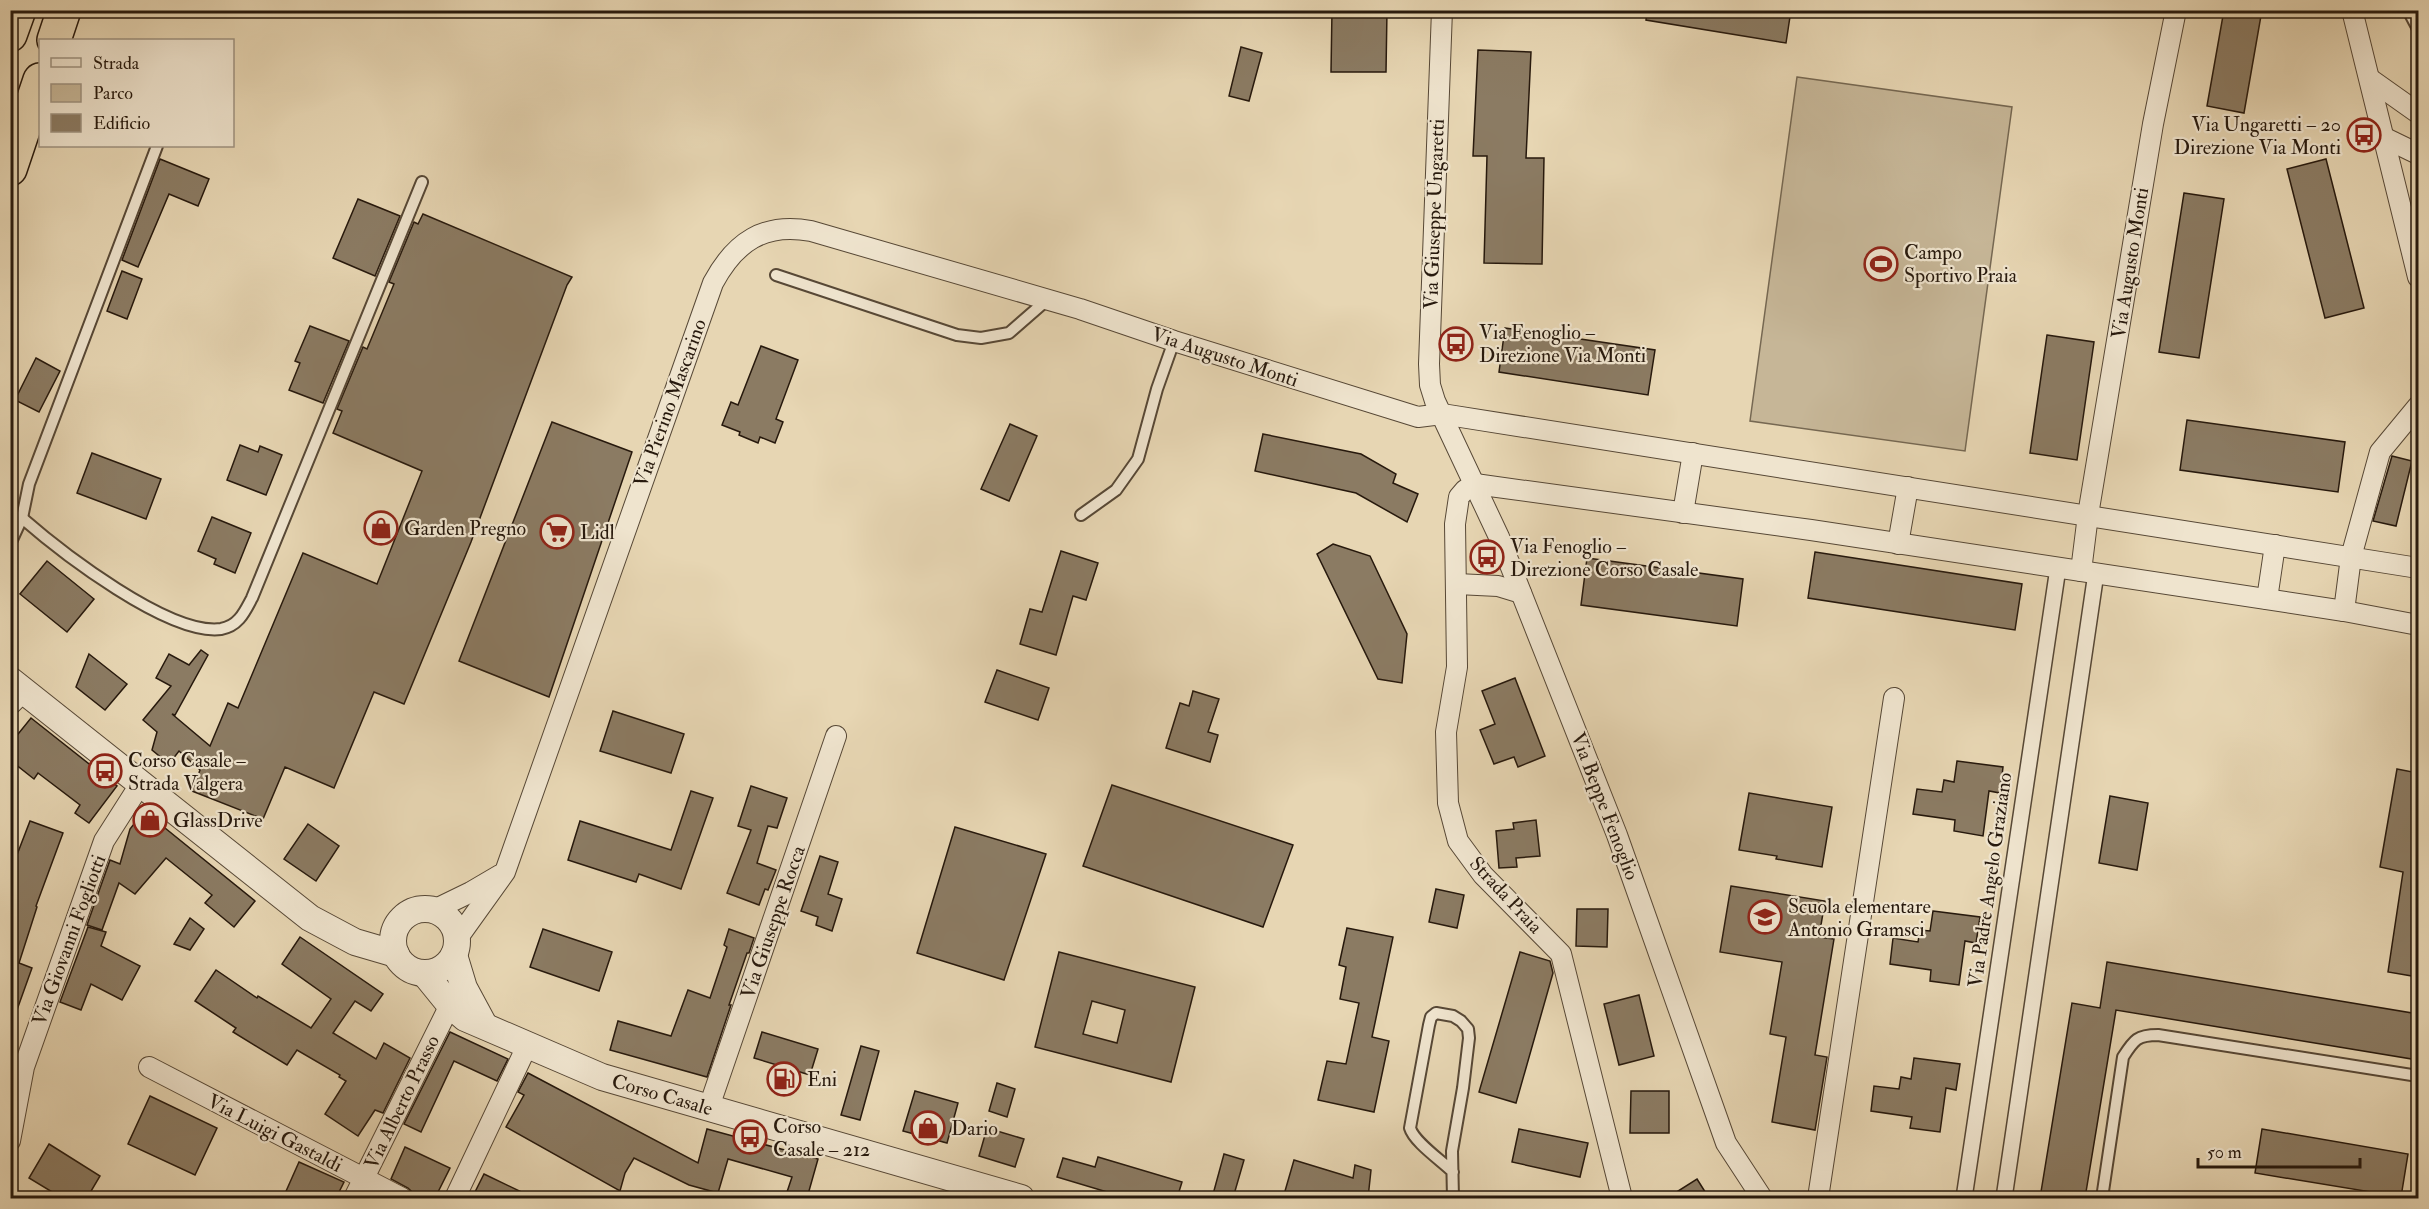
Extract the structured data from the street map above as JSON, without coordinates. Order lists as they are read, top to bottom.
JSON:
{
  "streets": {
    "street": [
      "Via Giuseppe Ungaretti",
      "Via Augusto Monti",
      "Via Pierino Mascarino",
      "Via Beppe Fenoglio",
      "Via Padre Angelo Graziano",
      "Strada Praia",
      "Via Giuseppe Rocca",
      "Via Giovanni Fogliotti",
      "Corso Casale",
      "Via Alberto Prasso",
      "Via Luigi Gastaldi"
    ]
  },
  "crossings": [
    ["Via Giuseppe Ungaretti", "Via Augusto Monti"],
    ["Via Giuseppe Ungaretti", "Via Beppe Fenoglio"],
    ["Via Augusto Monti", "Via Pierino Mascarino"],
    ["Via Augusto Monti", "Via Beppe Fenoglio"],
    ["Via Pierino Mascarino", "Corso Casale"],
    ["Via Beppe Fenoglio", "Strada Praia"],
    ["Via Giuseppe Rocca", "Corso Casale"],
    ["Corso Casale", "Via Alberto Prasso"],
    ["Via Alberto Prasso", "Via Luigi Gastaldi"]
  ],
  "places": {
    "bus stop": [
      "Via Ungaretti – 20 Direzione Via Monti",
      "Via Fenoglio – Direzione Via Monti",
      "Via Fenoglio – Direzione Corso Casale",
      "Corso Casale – Strada Valgera",
      "Corso Casale – 212"
    ],
    "sports": ["Campo Sportivo Praia"],
    "shop": ["Garden Pregno", "GlassDrive", "Dario"],
    "supermarket": ["Lidl"],
    "school or university": ["Scuola elementare Antonio Gramsci"],
    "fuel station": ["Eni"]
  },
  "legend": ["Strada", "Parco", "Edificio"],
  "scale_bar": "50 m"
}
